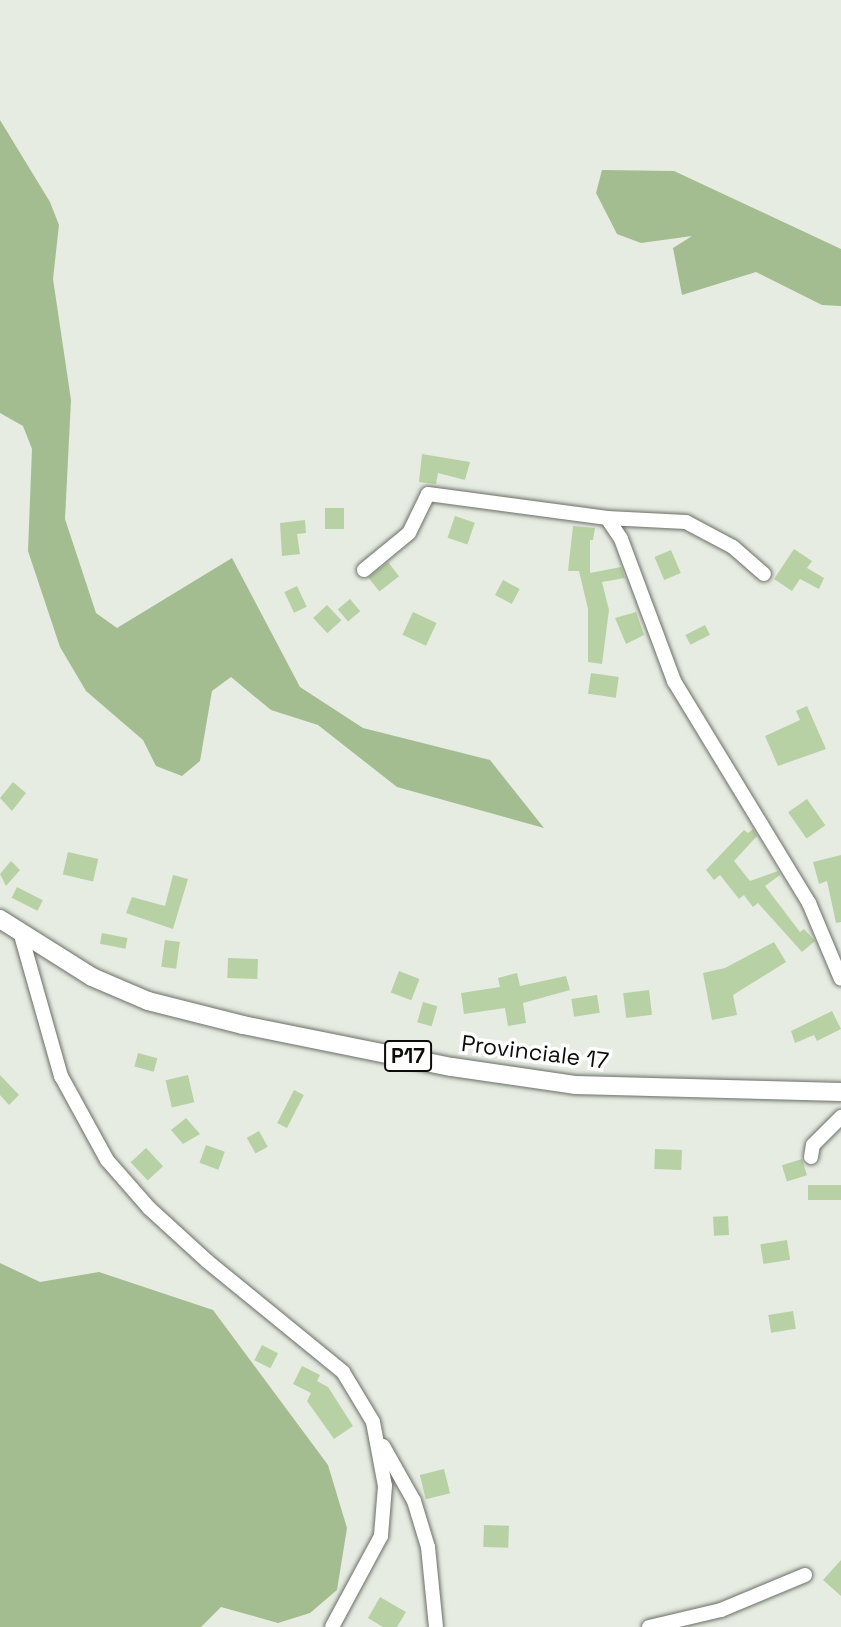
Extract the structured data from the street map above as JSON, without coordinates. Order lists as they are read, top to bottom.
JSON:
{
  "streets": {
    "main road": ["Provinciale 17", "P17"]
  }
}
